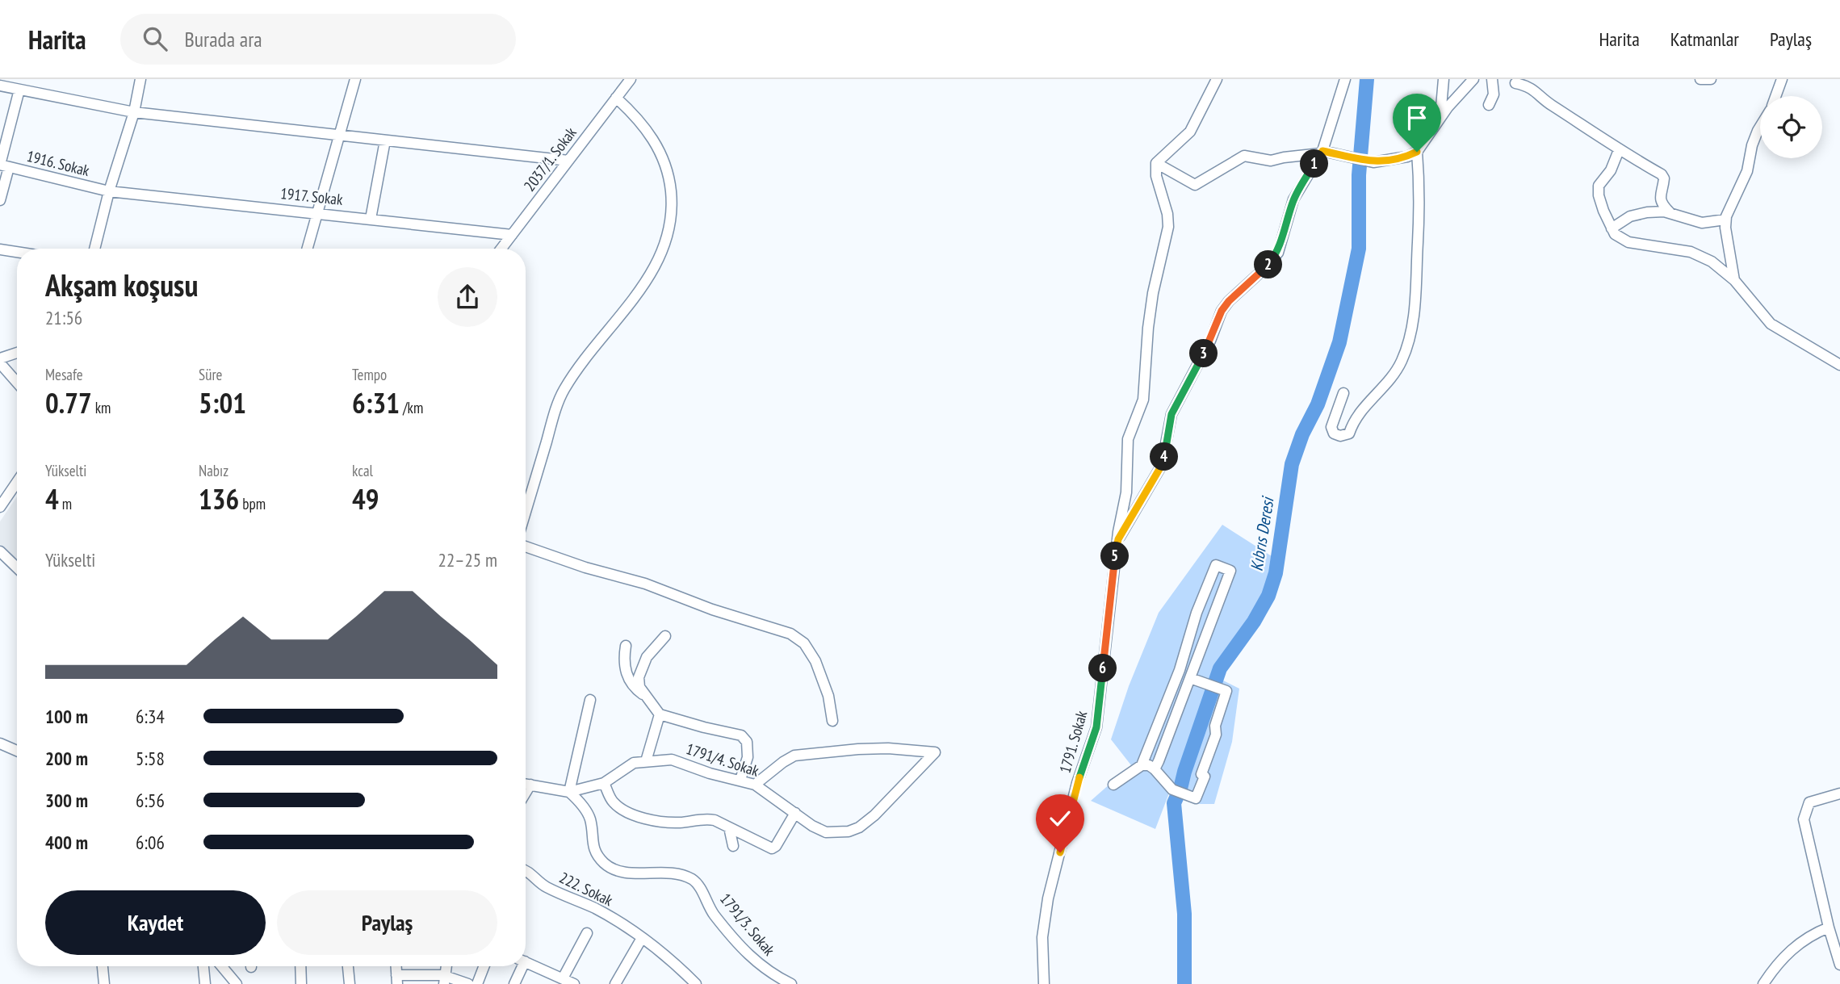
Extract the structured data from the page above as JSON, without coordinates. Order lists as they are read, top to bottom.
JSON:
{
  "streets": {
    "street": [
      "2037/1. Sokak",
      "1916. Sokak",
      "1917. Sokak",
      "1791. Sokak",
      "1791/4. Sokak",
      "222. Sokak",
      "1791/3. Sokak"
    ]
  },
  "crossings": [
    ["2037/1. Sokak", "1917. Sokak"],
    ["1916. Sokak", "1917. Sokak"],
    ["1791/4. Sokak", "1791/3. Sokak"]
  ],
  "water": ["Kıbrıs Deresi"],
  "page": {
    "header": "Harita",
    "search": "Burada ara",
    "nav": ["Harita", "Katmanlar", "Paylaş"],
    "pins": [
      "1",
      "2",
      "3",
      "4",
      "5",
      "6"
    ],
    "heading": ["Akşam koşusu", "21:56"],
    "stats": [
      ["Mesafe", "0.77 km"],
      ["Süre", "5:01"],
      ["Tempo", "6:31 /km"],
      ["Yükselti", "4 m"],
      ["Nabız", "136 bpm"],
      ["kcal", "49"]
    ],
    "chart": ["Yükselti", "22–25 m"],
    "list": [
      {
        "name": "100 m",
        "note": "6:34"
      },
      {
        "name": "200 m",
        "note": "5:58"
      },
      {
        "name": "300 m",
        "note": "6:56"
      },
      {
        "name": "400 m",
        "note": "6:06"
      }
    ],
    "buttons": ["Kaydet", "Paylaş"]
  }
}
